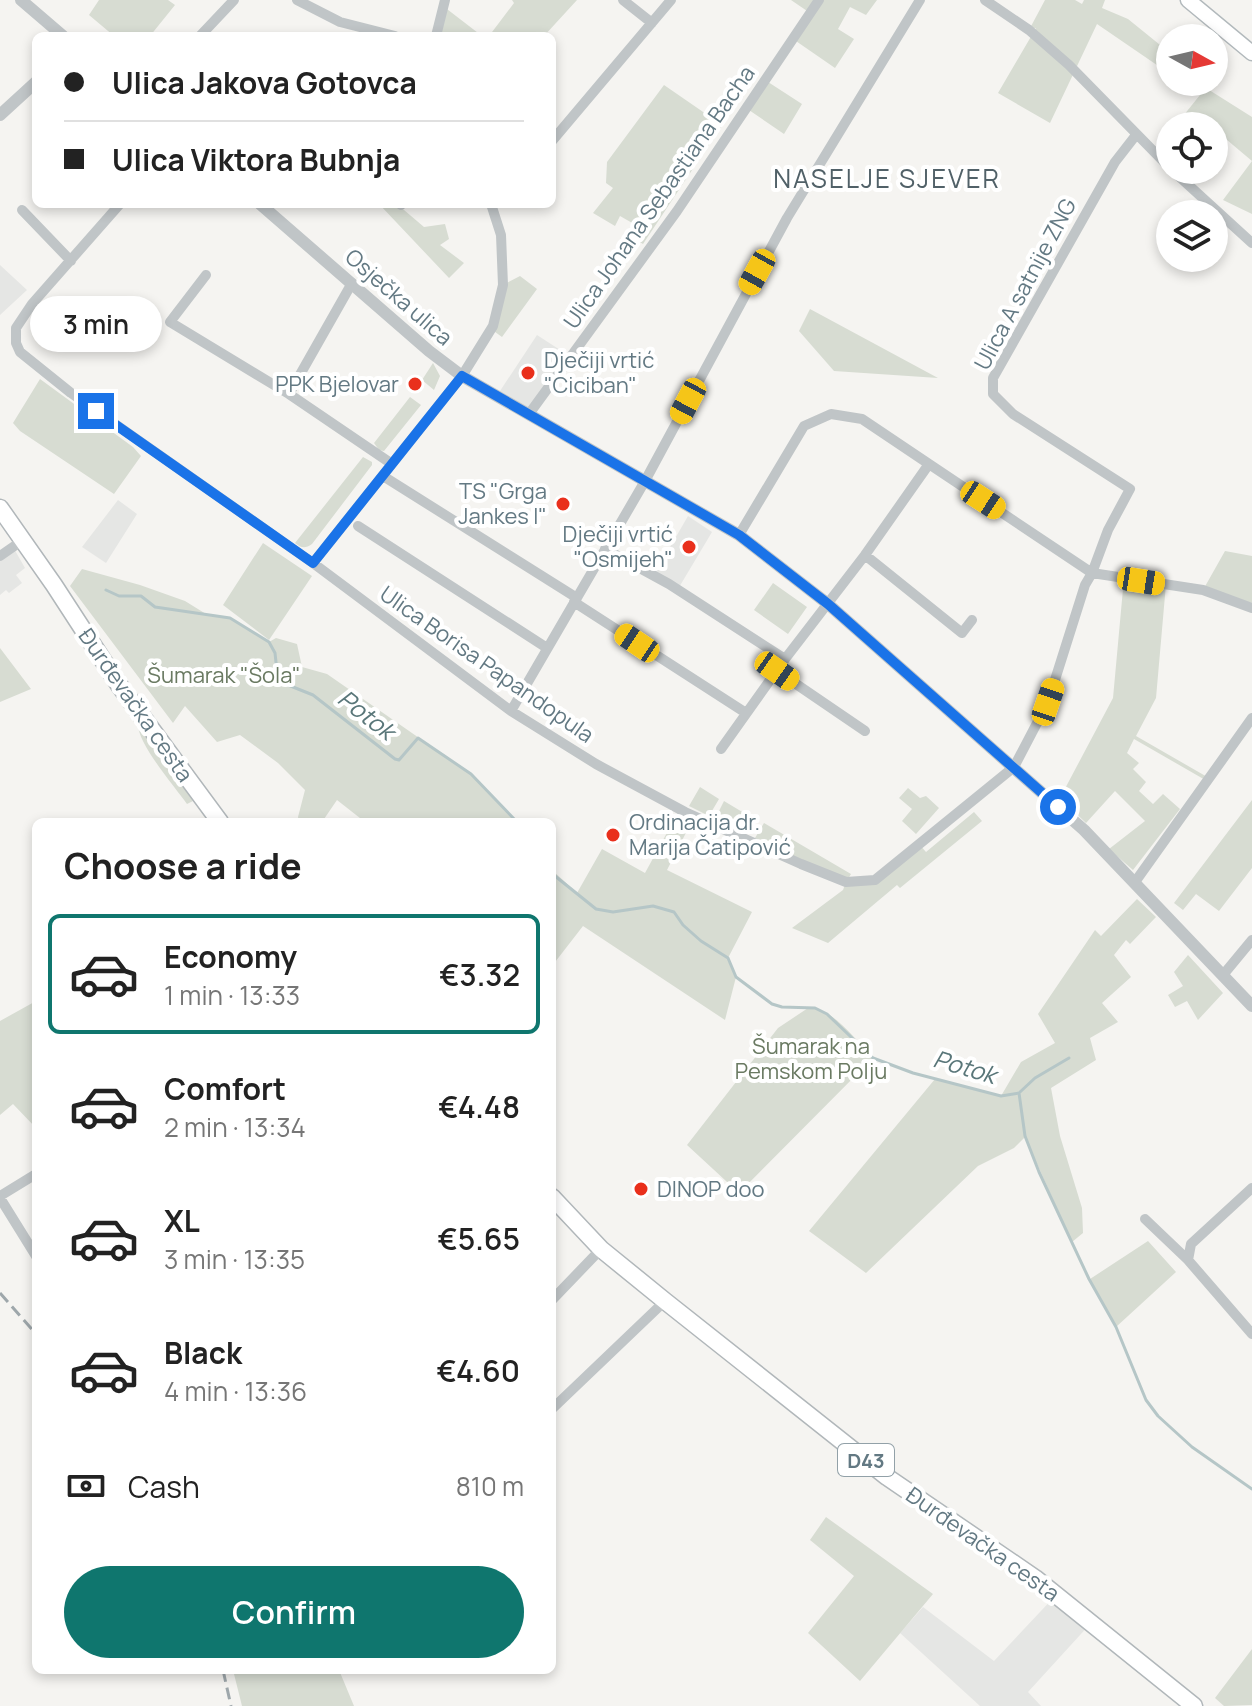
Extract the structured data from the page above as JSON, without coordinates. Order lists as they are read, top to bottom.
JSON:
{
  "streets": {
    "main road": ["Đurđevačka cesta", "D43"],
    "street": [
      "Ulica Johana Sebastiana Bacha",
      "Ulica A satnije ZNG",
      "Osječka ulica",
      "Ulica Borisa Papandopula"
    ]
  },
  "crossings": [
    ["Ulica Johana Sebastiana Bacha", "Osječka ulica"],
    ["Osječka ulica", "Ulica Borisa Papandopula"]
  ],
  "districts": ["NASELJE SJEVER"],
  "water": ["Potok"],
  "parks": ["Šumarak \"Šola\"", "Šumarak na Pemskom Polju"],
  "places": [
    "Dječiji vrtić \"Ciciban\"",
    "PPK Bjelovar",
    "TS \"Grga Jankes I\"",
    "Dječiji vrtić \"Osmijeh\"",
    "Ordinacija dr. Marija Čatipović",
    "DINOP doo"
  ],
  "north": "right",
  "page": {
    "banner": ["Ulica Jakova Gotovca", "Ulica Viktora Bubnja"],
    "bubble": "3 min",
    "heading": "Choose a ride",
    "list": [
      {
        "name": "Economy",
        "note": "1 min · 13:33",
        "value": "€3.32"
      },
      {
        "name": "Comfort",
        "note": "2 min · 13:34",
        "value": "€4.48"
      },
      {
        "name": "XL",
        "note": "3 min · 13:35",
        "value": "€5.65"
      },
      {
        "name": "Black",
        "note": "4 min · 13:36",
        "value": "€4.60"
      }
    ],
    "pay": ["Cash", "810 m"],
    "buttons": "Confirm"
  }
}
